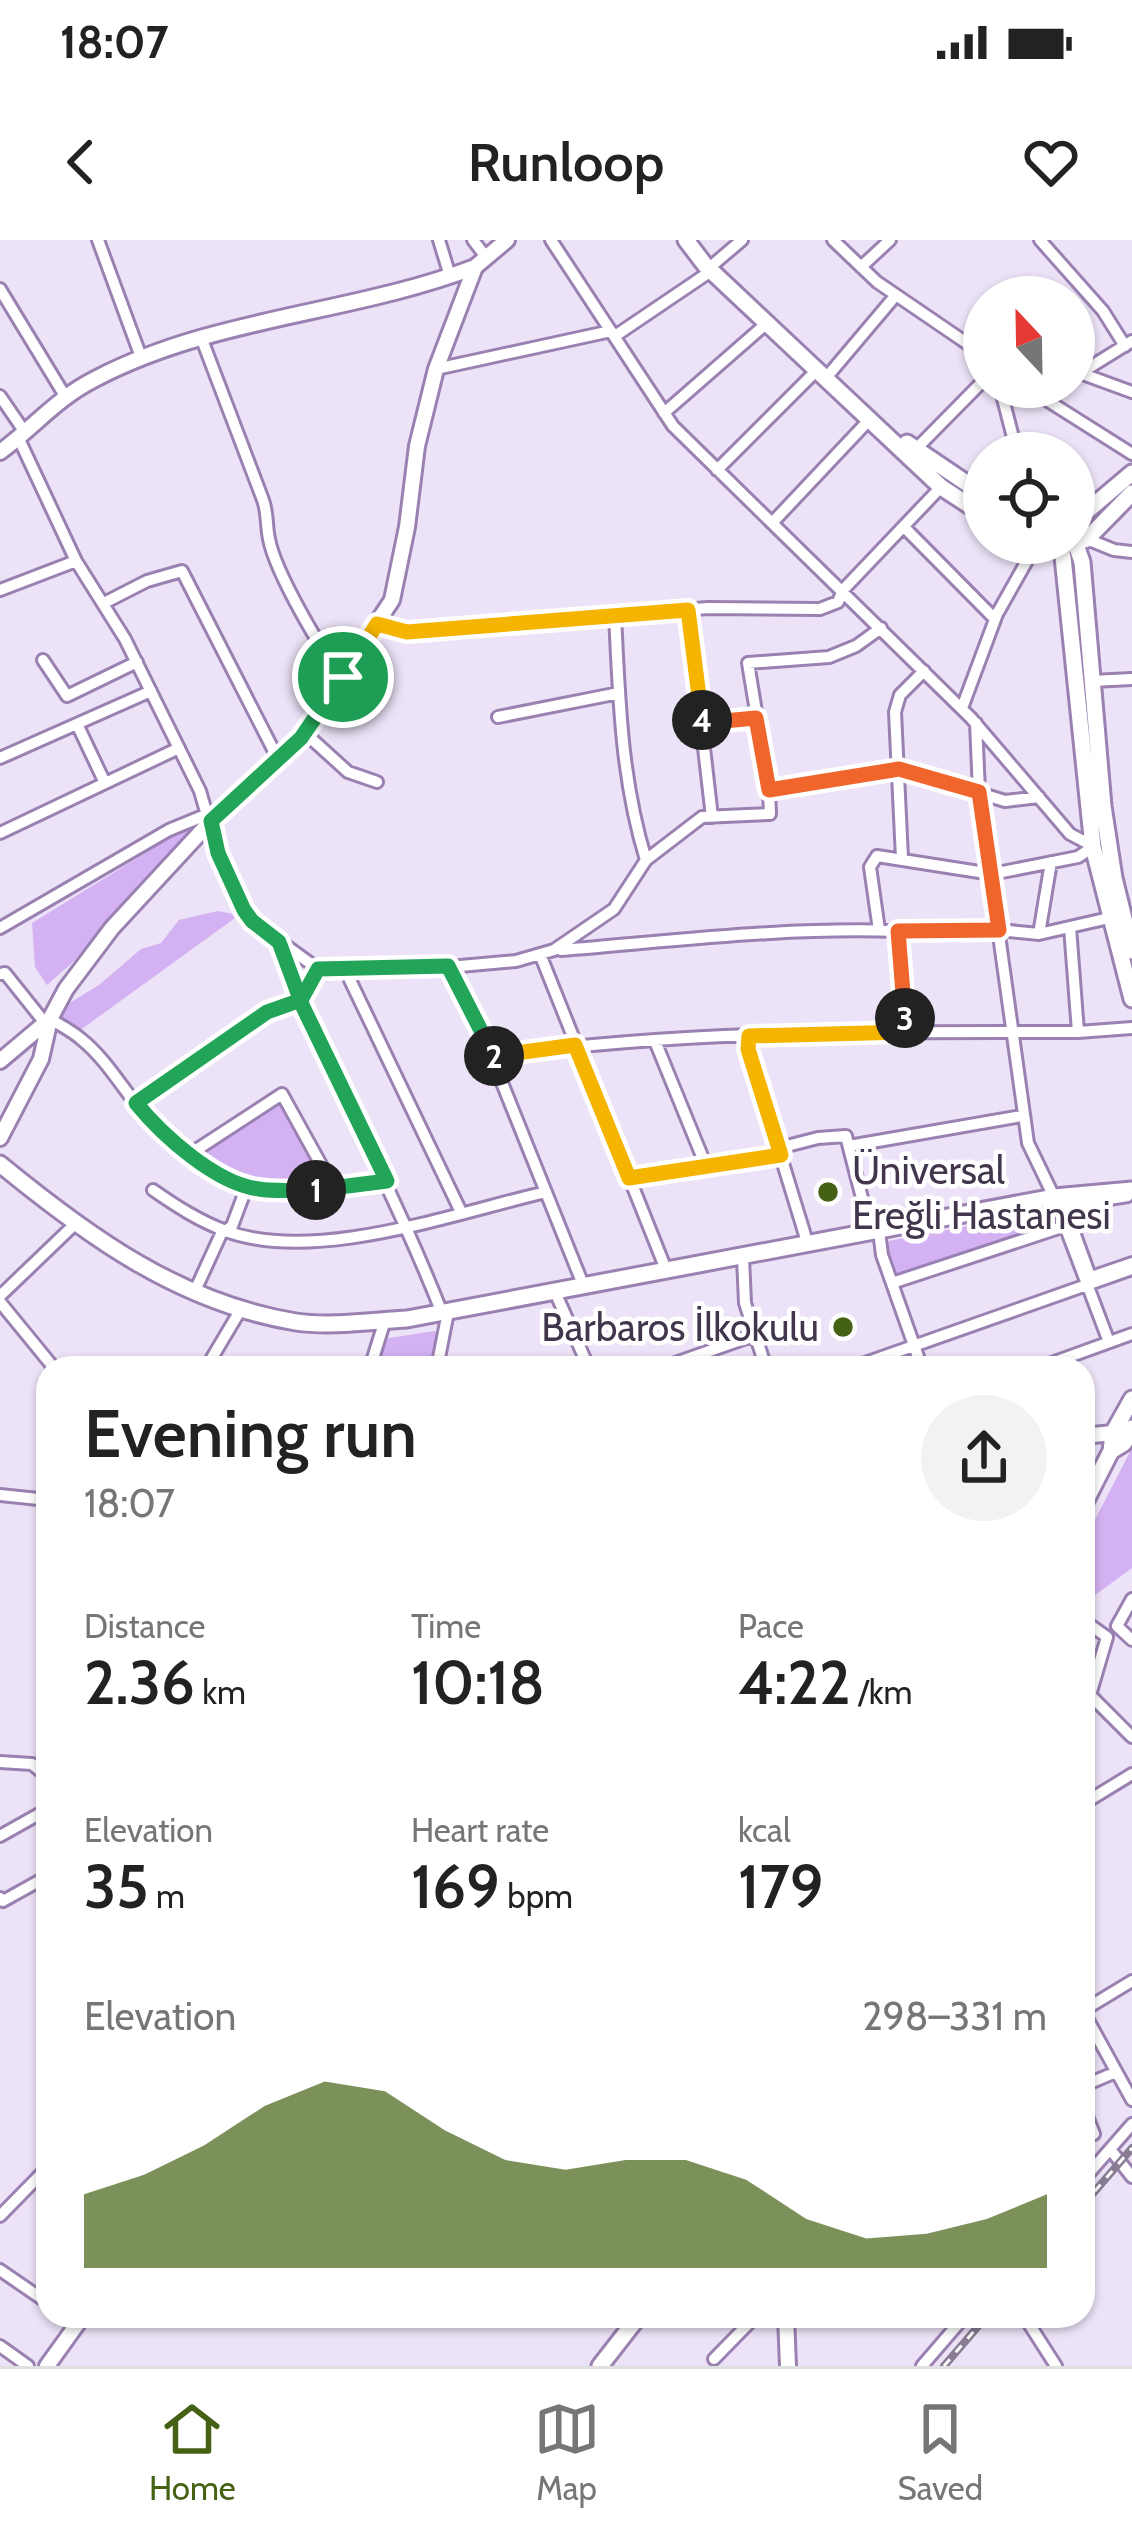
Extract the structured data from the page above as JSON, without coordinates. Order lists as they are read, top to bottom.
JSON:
{
  "places": ["Üniversal Ereğli Hastanesi", "Barbaros İlkokulu"],
  "north": "top",
  "page": {
    "status": "18:07",
    "header": "Runloop",
    "pins": [
      "4",
      "3",
      "2",
      "1"
    ],
    "heading": ["Evening run", "18:07"],
    "stats": [
      ["Distance", "2.36 km"],
      ["Time", "10:18"],
      ["Pace", "4:22 /km"],
      ["Elevation", "35 m"],
      ["Heart rate", "169 bpm"],
      ["kcal", "179"]
    ],
    "chart": ["Elevation", "298–331 m"],
    "tabs": ["Home", "Map", "Saved"]
  }
}
